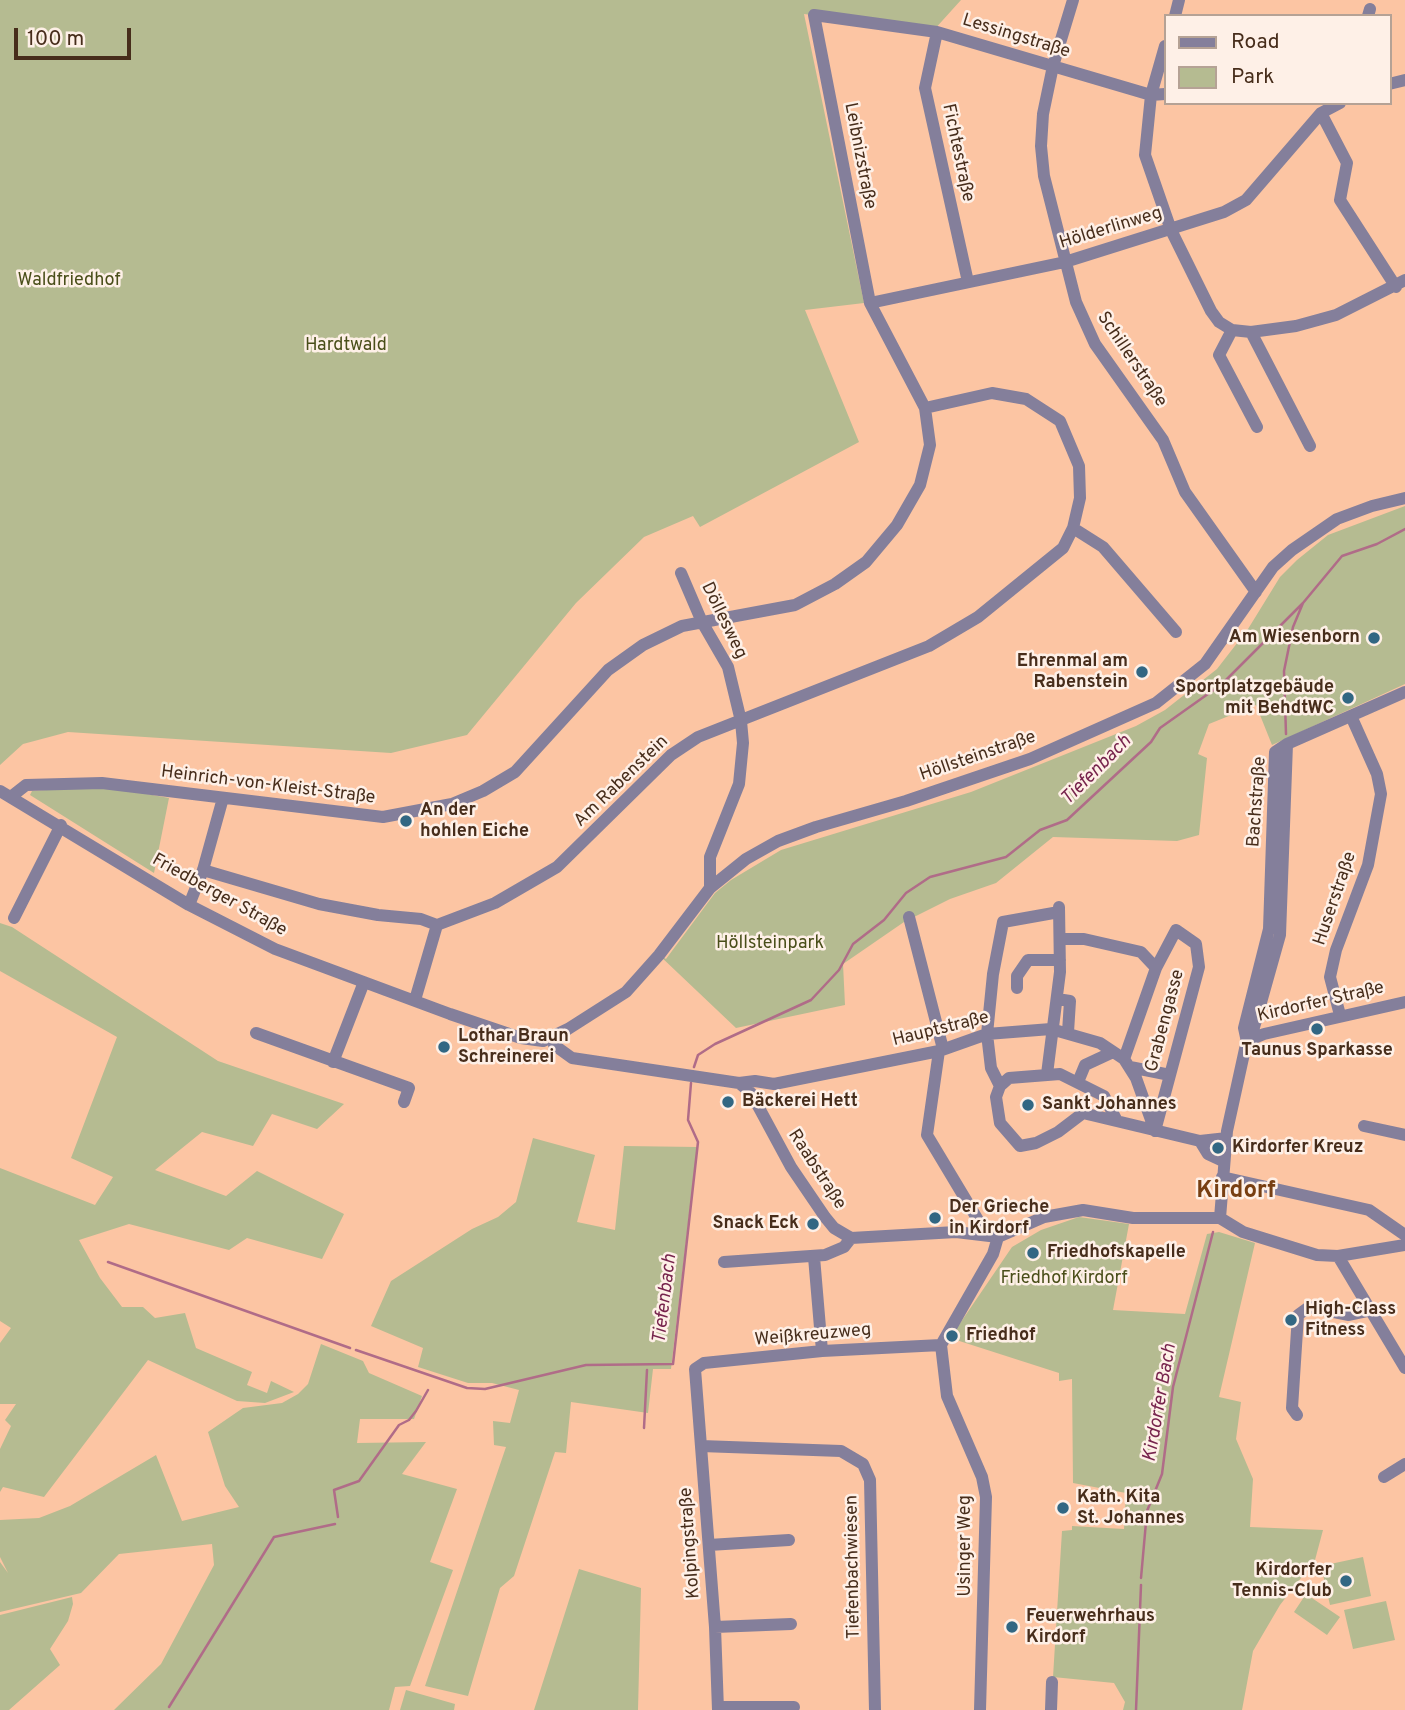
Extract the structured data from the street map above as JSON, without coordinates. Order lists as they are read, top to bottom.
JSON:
{
  "streets": {
    "street": [
      "Lessingstraße",
      "Fichtestraße",
      "Leibnizstraße",
      "Hölderlinweg",
      "Schillerstraße",
      "Döllesweg",
      "Höllsteinstraße",
      "Am Rabenstein",
      "Heinrich-von-Kleist-Straße",
      "Bachstraße",
      "Friedberger Straße",
      "Huserstraße",
      "Kirdorfer Straße",
      "Grabengasse",
      "Hauptstraße",
      "Raabstraße",
      "Weißkreuzweg",
      "Kolpingstraße",
      "Usinger Weg",
      "Tiefenbachwiesen"
    ]
  },
  "crossings": [
    ["Lessingstraße", "Fichtestraße"],
    ["Lessingstraße", "Leibnizstraße"],
    ["Lessingstraße", "Schillerstraße"],
    ["Fichtestraße", "Hölderlinweg"],
    ["Leibnizstraße", "Hölderlinweg"],
    ["Leibnizstraße", "Heinrich-von-Kleist-Straße"],
    ["Hölderlinweg", "Schillerstraße"],
    ["Hölderlinweg", "Heinrich-von-Kleist-Straße"],
    ["Schillerstraße", "Höllsteinstraße"],
    ["Döllesweg", "Höllsteinstraße"],
    ["Döllesweg", "Am Rabenstein"],
    ["Döllesweg", "Heinrich-von-Kleist-Straße"],
    ["Höllsteinstraße", "Friedberger Straße"],
    ["Am Rabenstein", "Heinrich-von-Kleist-Straße"],
    ["Heinrich-von-Kleist-Straße", "Friedberger Straße"],
    ["Bachstraße", "Huserstraße"],
    ["Bachstraße", "Kirdorfer Straße"],
    ["Huserstraße", "Kirdorfer Straße"],
    ["Grabengasse", "Hauptstraße"],
    ["Hauptstraße", "Raabstraße"],
    ["Weißkreuzweg", "Kolpingstraße"],
    ["Weißkreuzweg", "Usinger Weg"],
    ["Kolpingstraße", "Tiefenbachwiesen"]
  ],
  "districts": ["Kirdorf"],
  "water": ["Tiefenbach", "Kirdorfer Bach"],
  "parks": [
    "Waldfriedhof",
    "Hardtwald",
    "Höllsteinpark",
    "Friedhof Kirdorf"
  ],
  "places": [
    "Am Wiesenborn",
    "Ehrenmal am Rabenstein",
    "Sportplatzgebäude mit BehdtWC",
    "An der hohlen Eiche",
    "Taunus Sparkasse",
    "Lothar Braun Schreinerei",
    "Bäckerei Hett",
    "Sankt Johannes",
    "Kirdorfer Kreuz",
    "Der Grieche in Kirdorf",
    "Snack Eck",
    "Friedhofskapelle",
    "High-Class Fitness",
    "Friedhof",
    "Kath. Kita St. Johannes",
    "Kirdorfer Tennis-Club",
    "Feuerwehrhaus Kirdorf"
  ],
  "legend": ["Road", "Park"],
  "scale_bar": "100 m"
}
